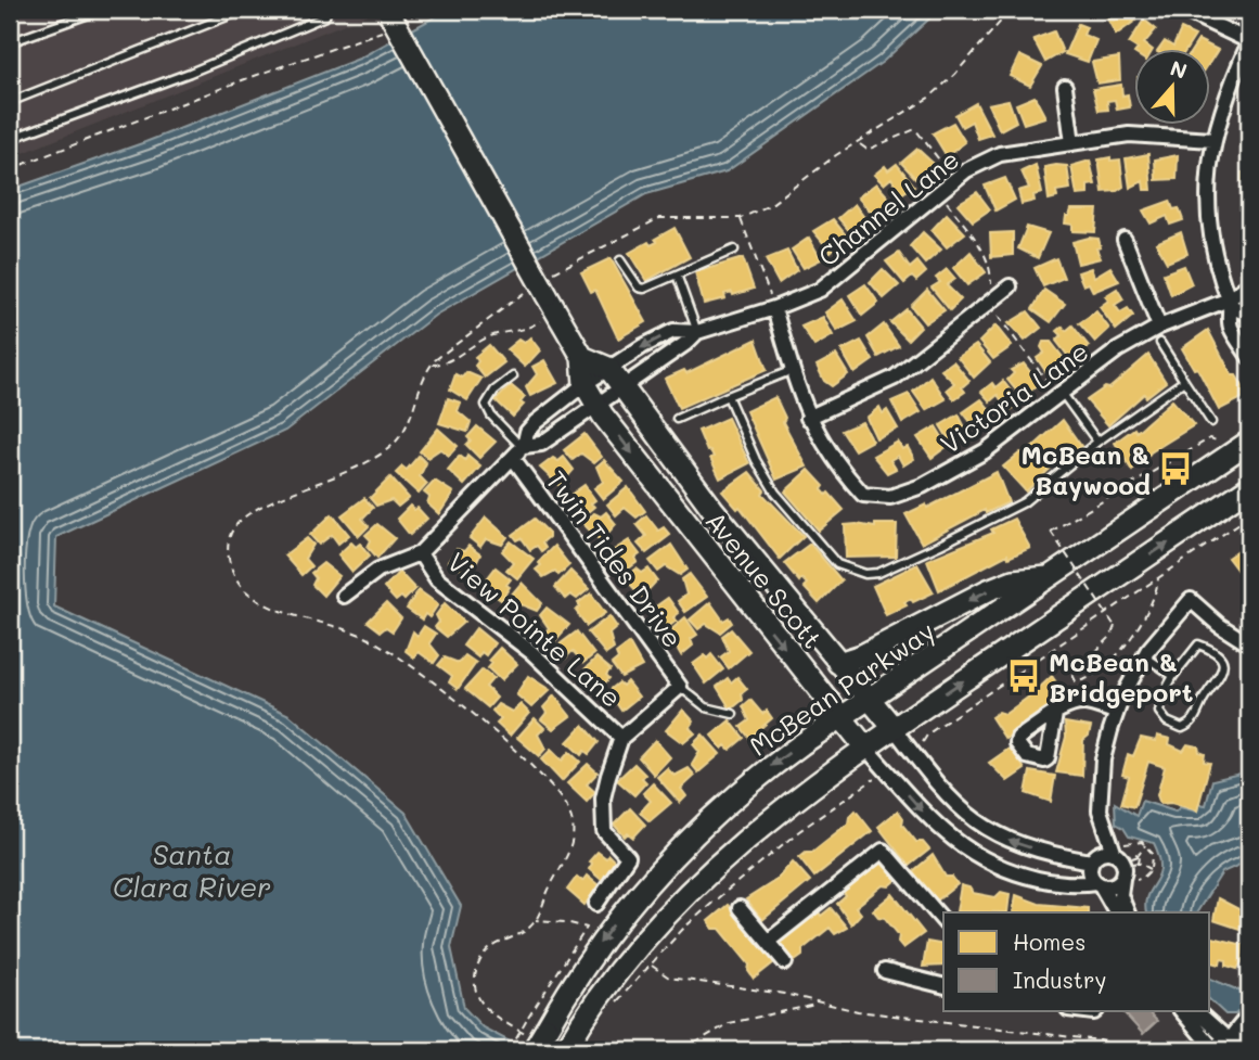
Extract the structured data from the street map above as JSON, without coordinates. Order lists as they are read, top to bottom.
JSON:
{
  "streets": {
    "main road": ["Avenue Scott", "McBean Parkway"],
    "street": [
      "Channel Lane",
      "Victoria Lane",
      "Twin Tides Drive",
      "View Pointe Lane"
    ]
  },
  "crossings": [
    ["Channel Lane", "Victoria Lane"],
    ["Avenue Scott", "McBean Parkway"]
  ],
  "water": ["Santa Clara River"],
  "places": {
    "bus stop": ["McBean & Baywood", "McBean & Bridgeport"]
  },
  "legend": ["Homes", "Industry"],
  "north": "top"
}
